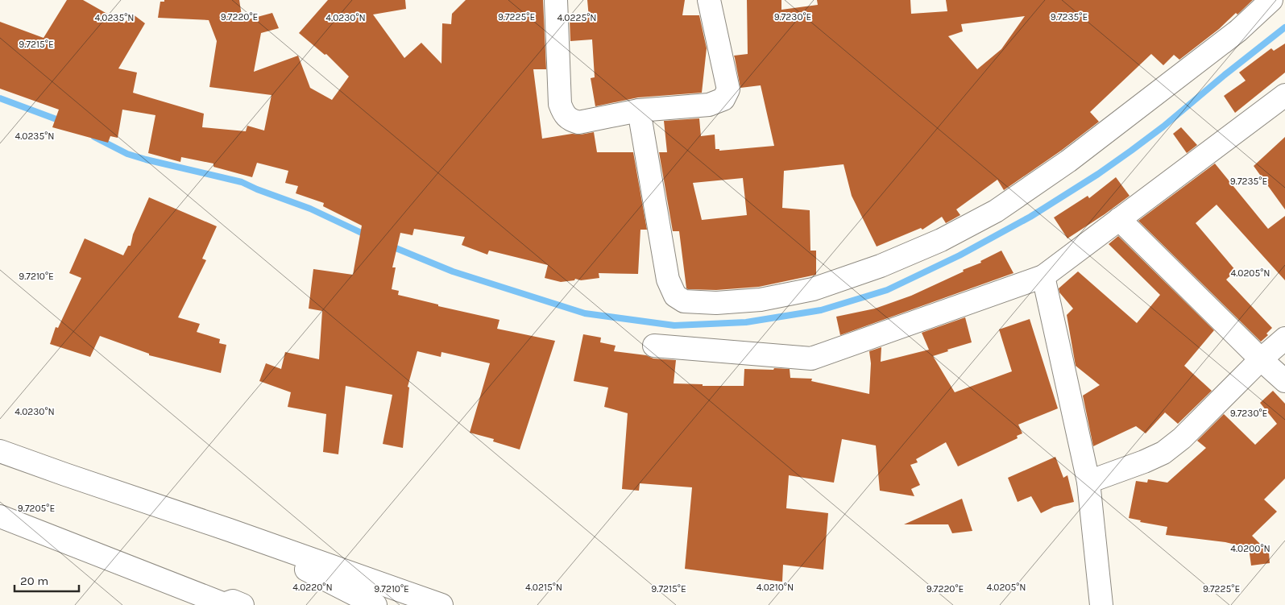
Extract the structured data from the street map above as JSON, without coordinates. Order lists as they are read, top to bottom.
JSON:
{
  "scale_bar": "20 m",
  "coordinates": [
    "9.7220°E",
    "9.7225°E",
    "9.7230°E",
    "9.7235°E",
    "4.0235°N",
    "4.0230°N",
    "4.0225°N",
    "9.7215°E",
    "4.0205°N",
    "9.7210°E",
    "9.7205°E",
    "4.0200°N",
    "4.0220°N",
    "4.0215°N",
    "4.0210°N"
  ]
}
